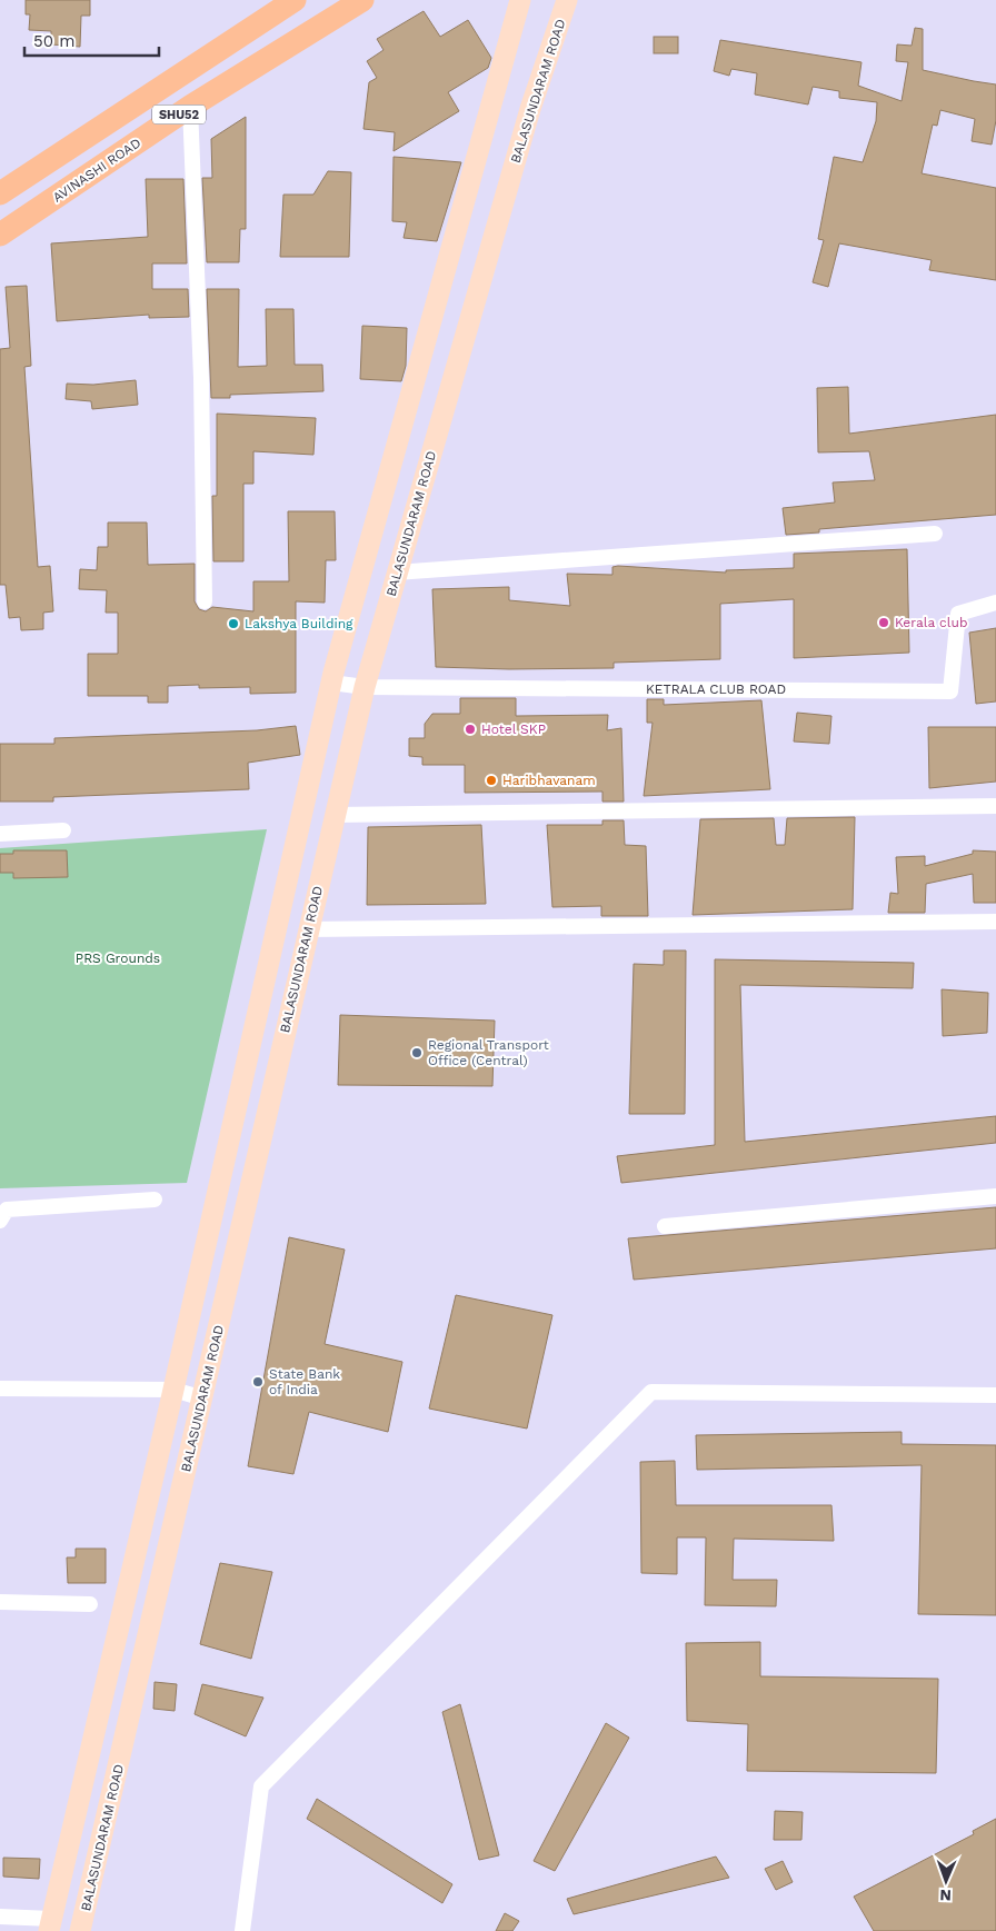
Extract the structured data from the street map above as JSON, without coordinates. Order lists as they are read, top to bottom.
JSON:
{
  "streets": {
    "main road": ["BALASUNDARAM ROAD", "SHU52", "AVINASHI ROAD"],
    "street": ["KETRALA CLUB ROAD"]
  },
  "crossings": [
    ["BALASUNDARAM ROAD", "KETRALA CLUB ROAD"]
  ],
  "parks": ["PRS Grounds"],
  "places": [
    "Kerala club",
    "Lakshya Building",
    "Hotel SKP",
    "Haribhavanam",
    "Regional Transport Office (Central)",
    "State Bank of India"
  ],
  "scale_bar": "50 m",
  "north": "bottom"
}
